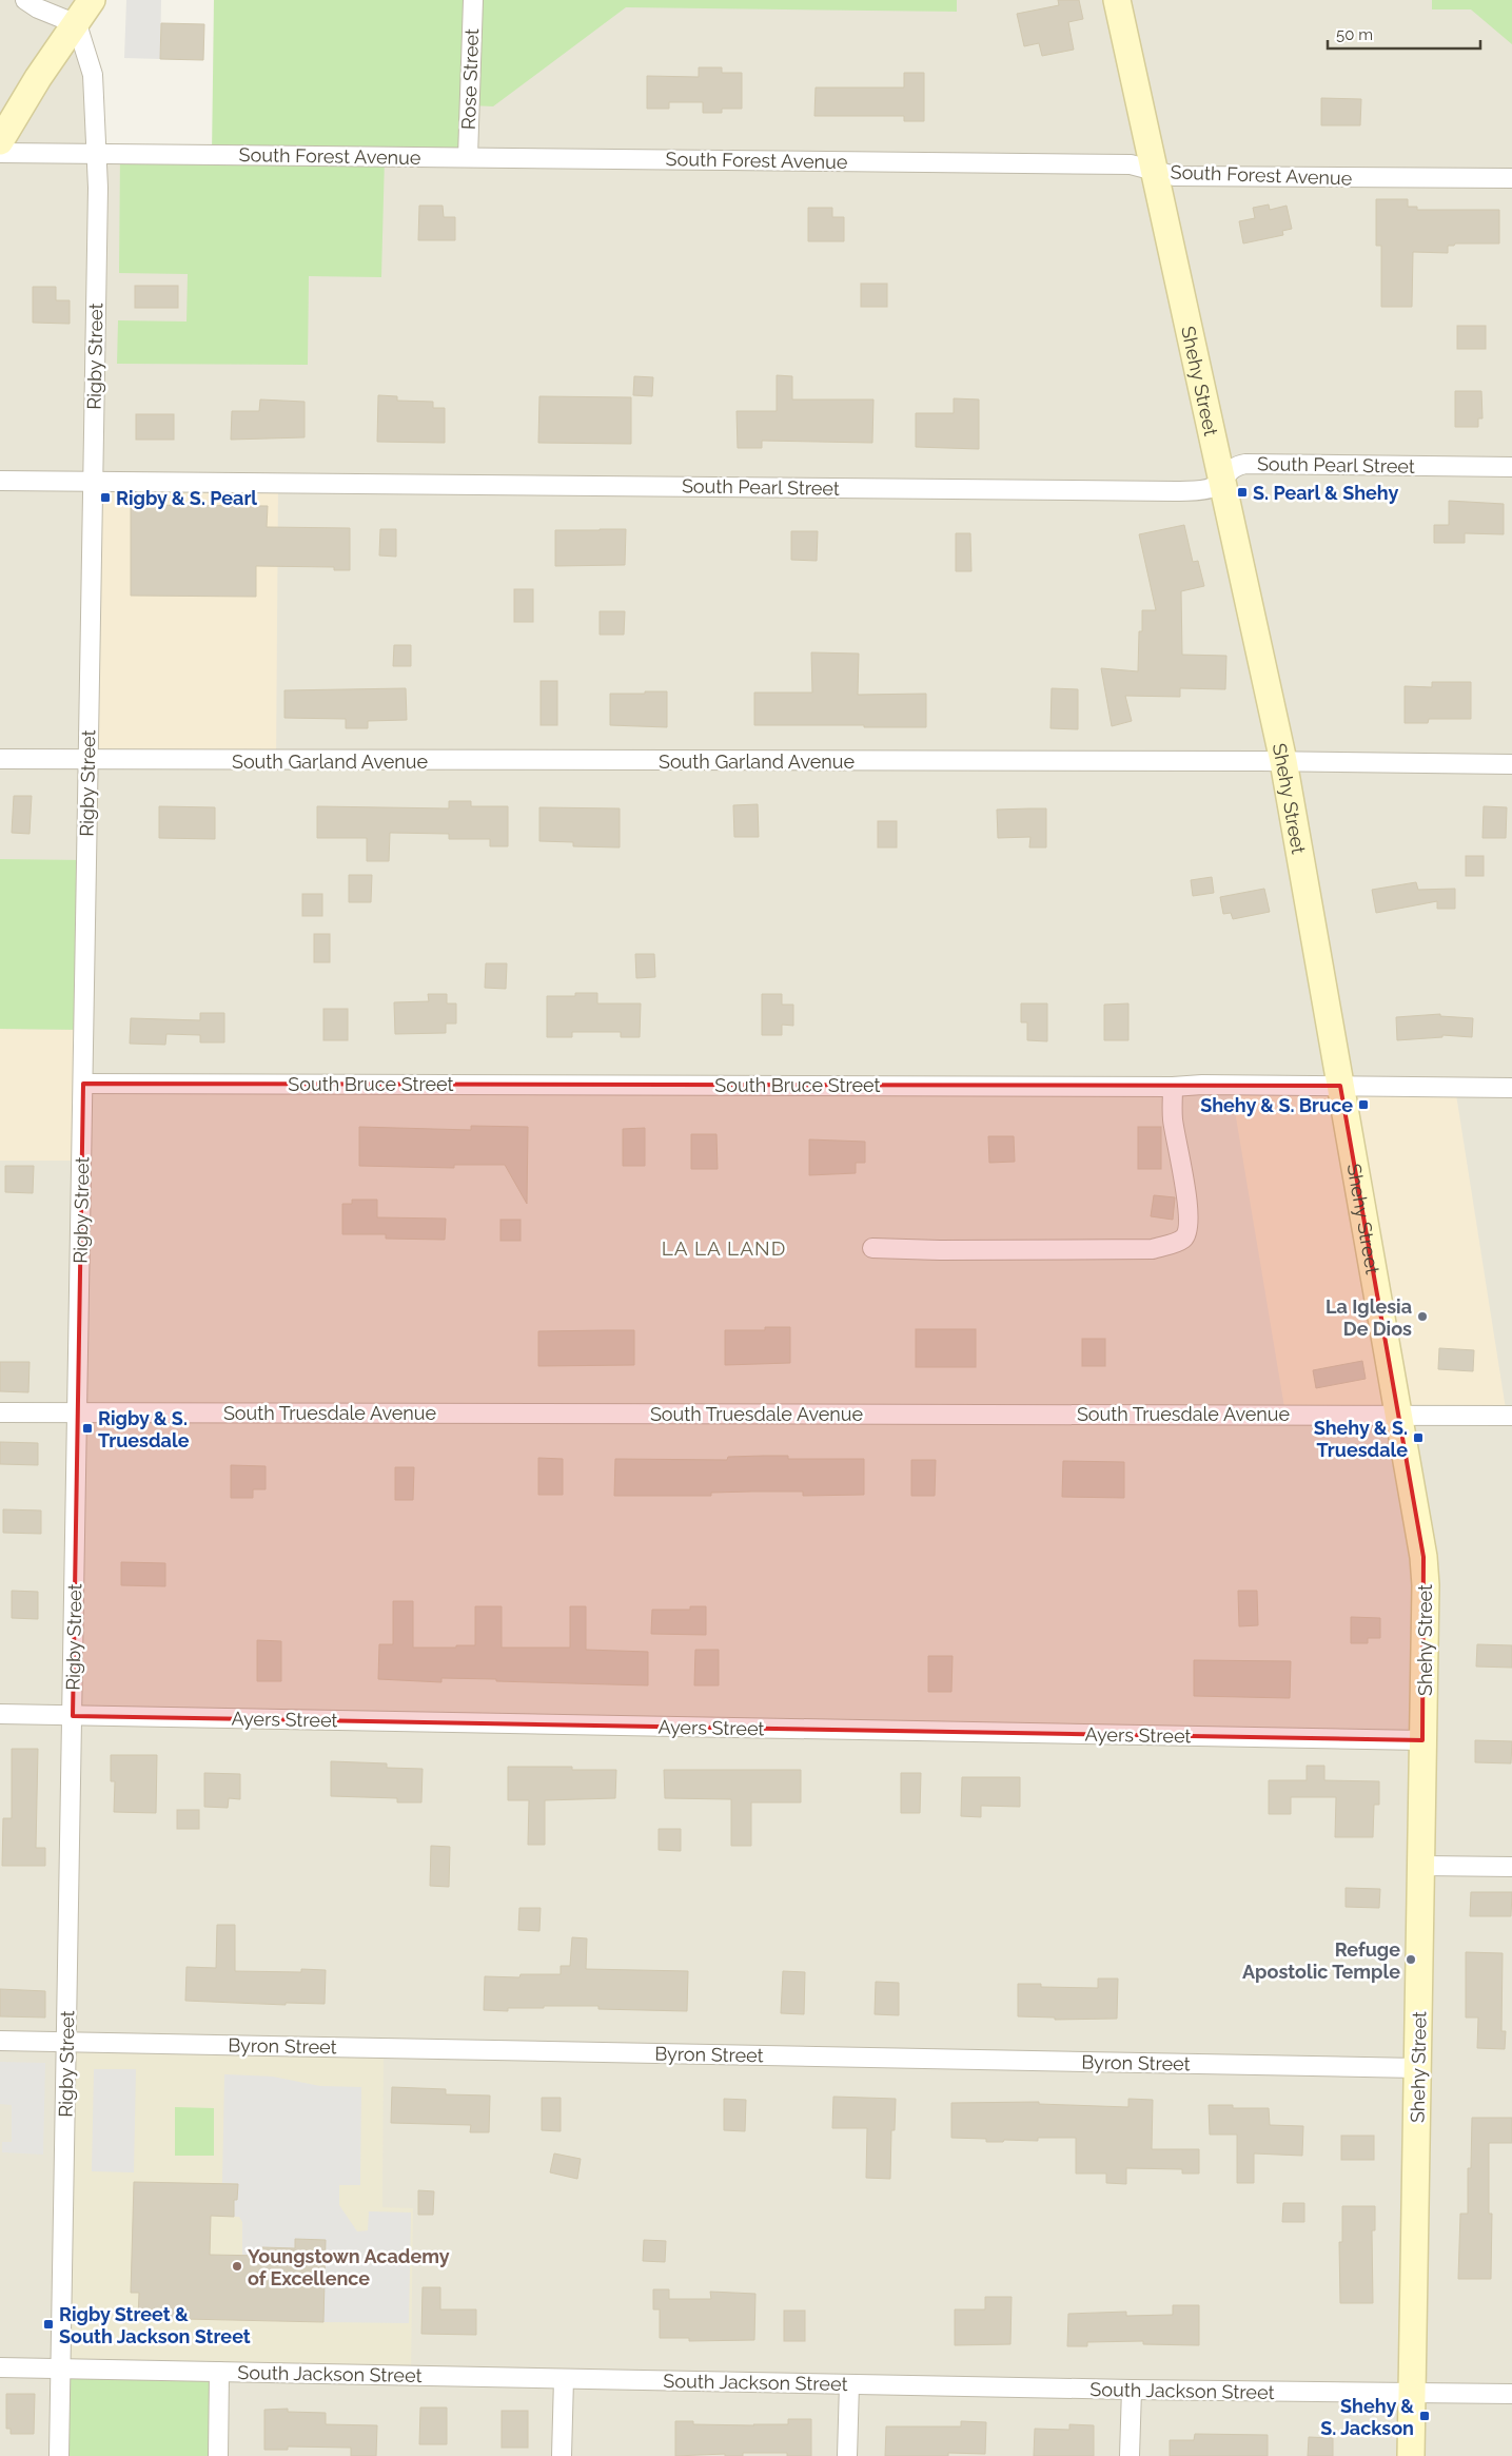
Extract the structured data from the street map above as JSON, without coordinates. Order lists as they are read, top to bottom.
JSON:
{
  "streets": {
    "street": [
      "Rose Street",
      "South Forest Avenue",
      "Rigby Street",
      "Shehy Street",
      "South Pearl Street",
      "South Garland Avenue",
      "South Bruce Street",
      "South Truesdale Avenue",
      "Ayers Street",
      "Byron Street",
      "South Jackson Street"
    ]
  },
  "crossings": [
    ["Rose Street", "South Forest Avenue"],
    ["South Forest Avenue", "Rigby Street"],
    ["South Forest Avenue", "Shehy Street"],
    ["Rigby Street", "South Pearl Street"],
    ["Rigby Street", "South Garland Avenue"],
    ["Rigby Street", "South Bruce Street"],
    ["Rigby Street", "South Truesdale Avenue"],
    ["Rigby Street", "Ayers Street"],
    ["Rigby Street", "Byron Street"],
    ["Rigby Street", "South Jackson Street"],
    ["Shehy Street", "South Pearl Street"],
    ["Shehy Street", "South Garland Avenue"],
    ["Shehy Street", "South Bruce Street"],
    ["Shehy Street", "South Truesdale Avenue"],
    ["Shehy Street", "Ayers Street"],
    ["Shehy Street", "Byron Street"],
    ["Shehy Street", "South Jackson Street"]
  ],
  "districts": ["LA LA LAND"],
  "places": {
    "transit": [
      "S. Pearl & Shehy",
      "Rigby & S. Pearl",
      "Shehy & S. Bruce",
      "Rigby & S. Truesdale",
      "Shehy & S. Truesdale",
      "Rigby Street & South Jackson Street",
      "Shehy & S. Jackson"
    ],
    "other": ["La Iglesia De Dios", "Refuge Apostolic Temple", "Youngstown Academy of Excellence"]
  },
  "scale_bar": "50 m"
}
